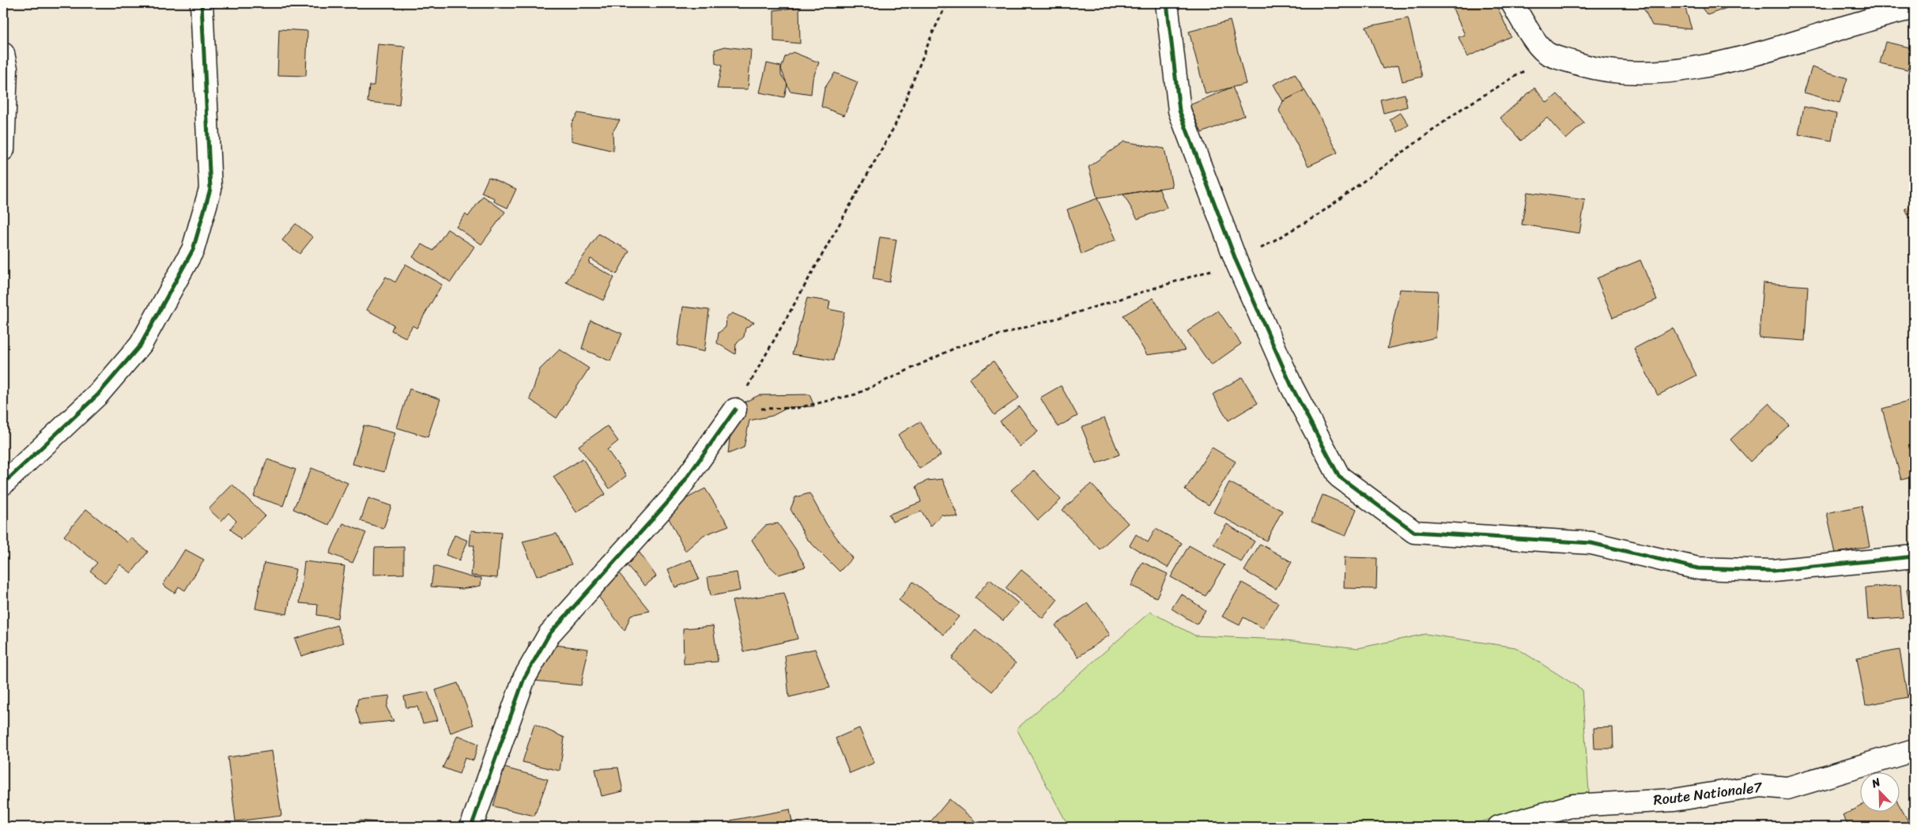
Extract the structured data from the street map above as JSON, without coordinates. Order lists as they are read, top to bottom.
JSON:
{
  "streets": {
    "street": ["Route Nationale7"]
  },
  "north": "top left"
}
